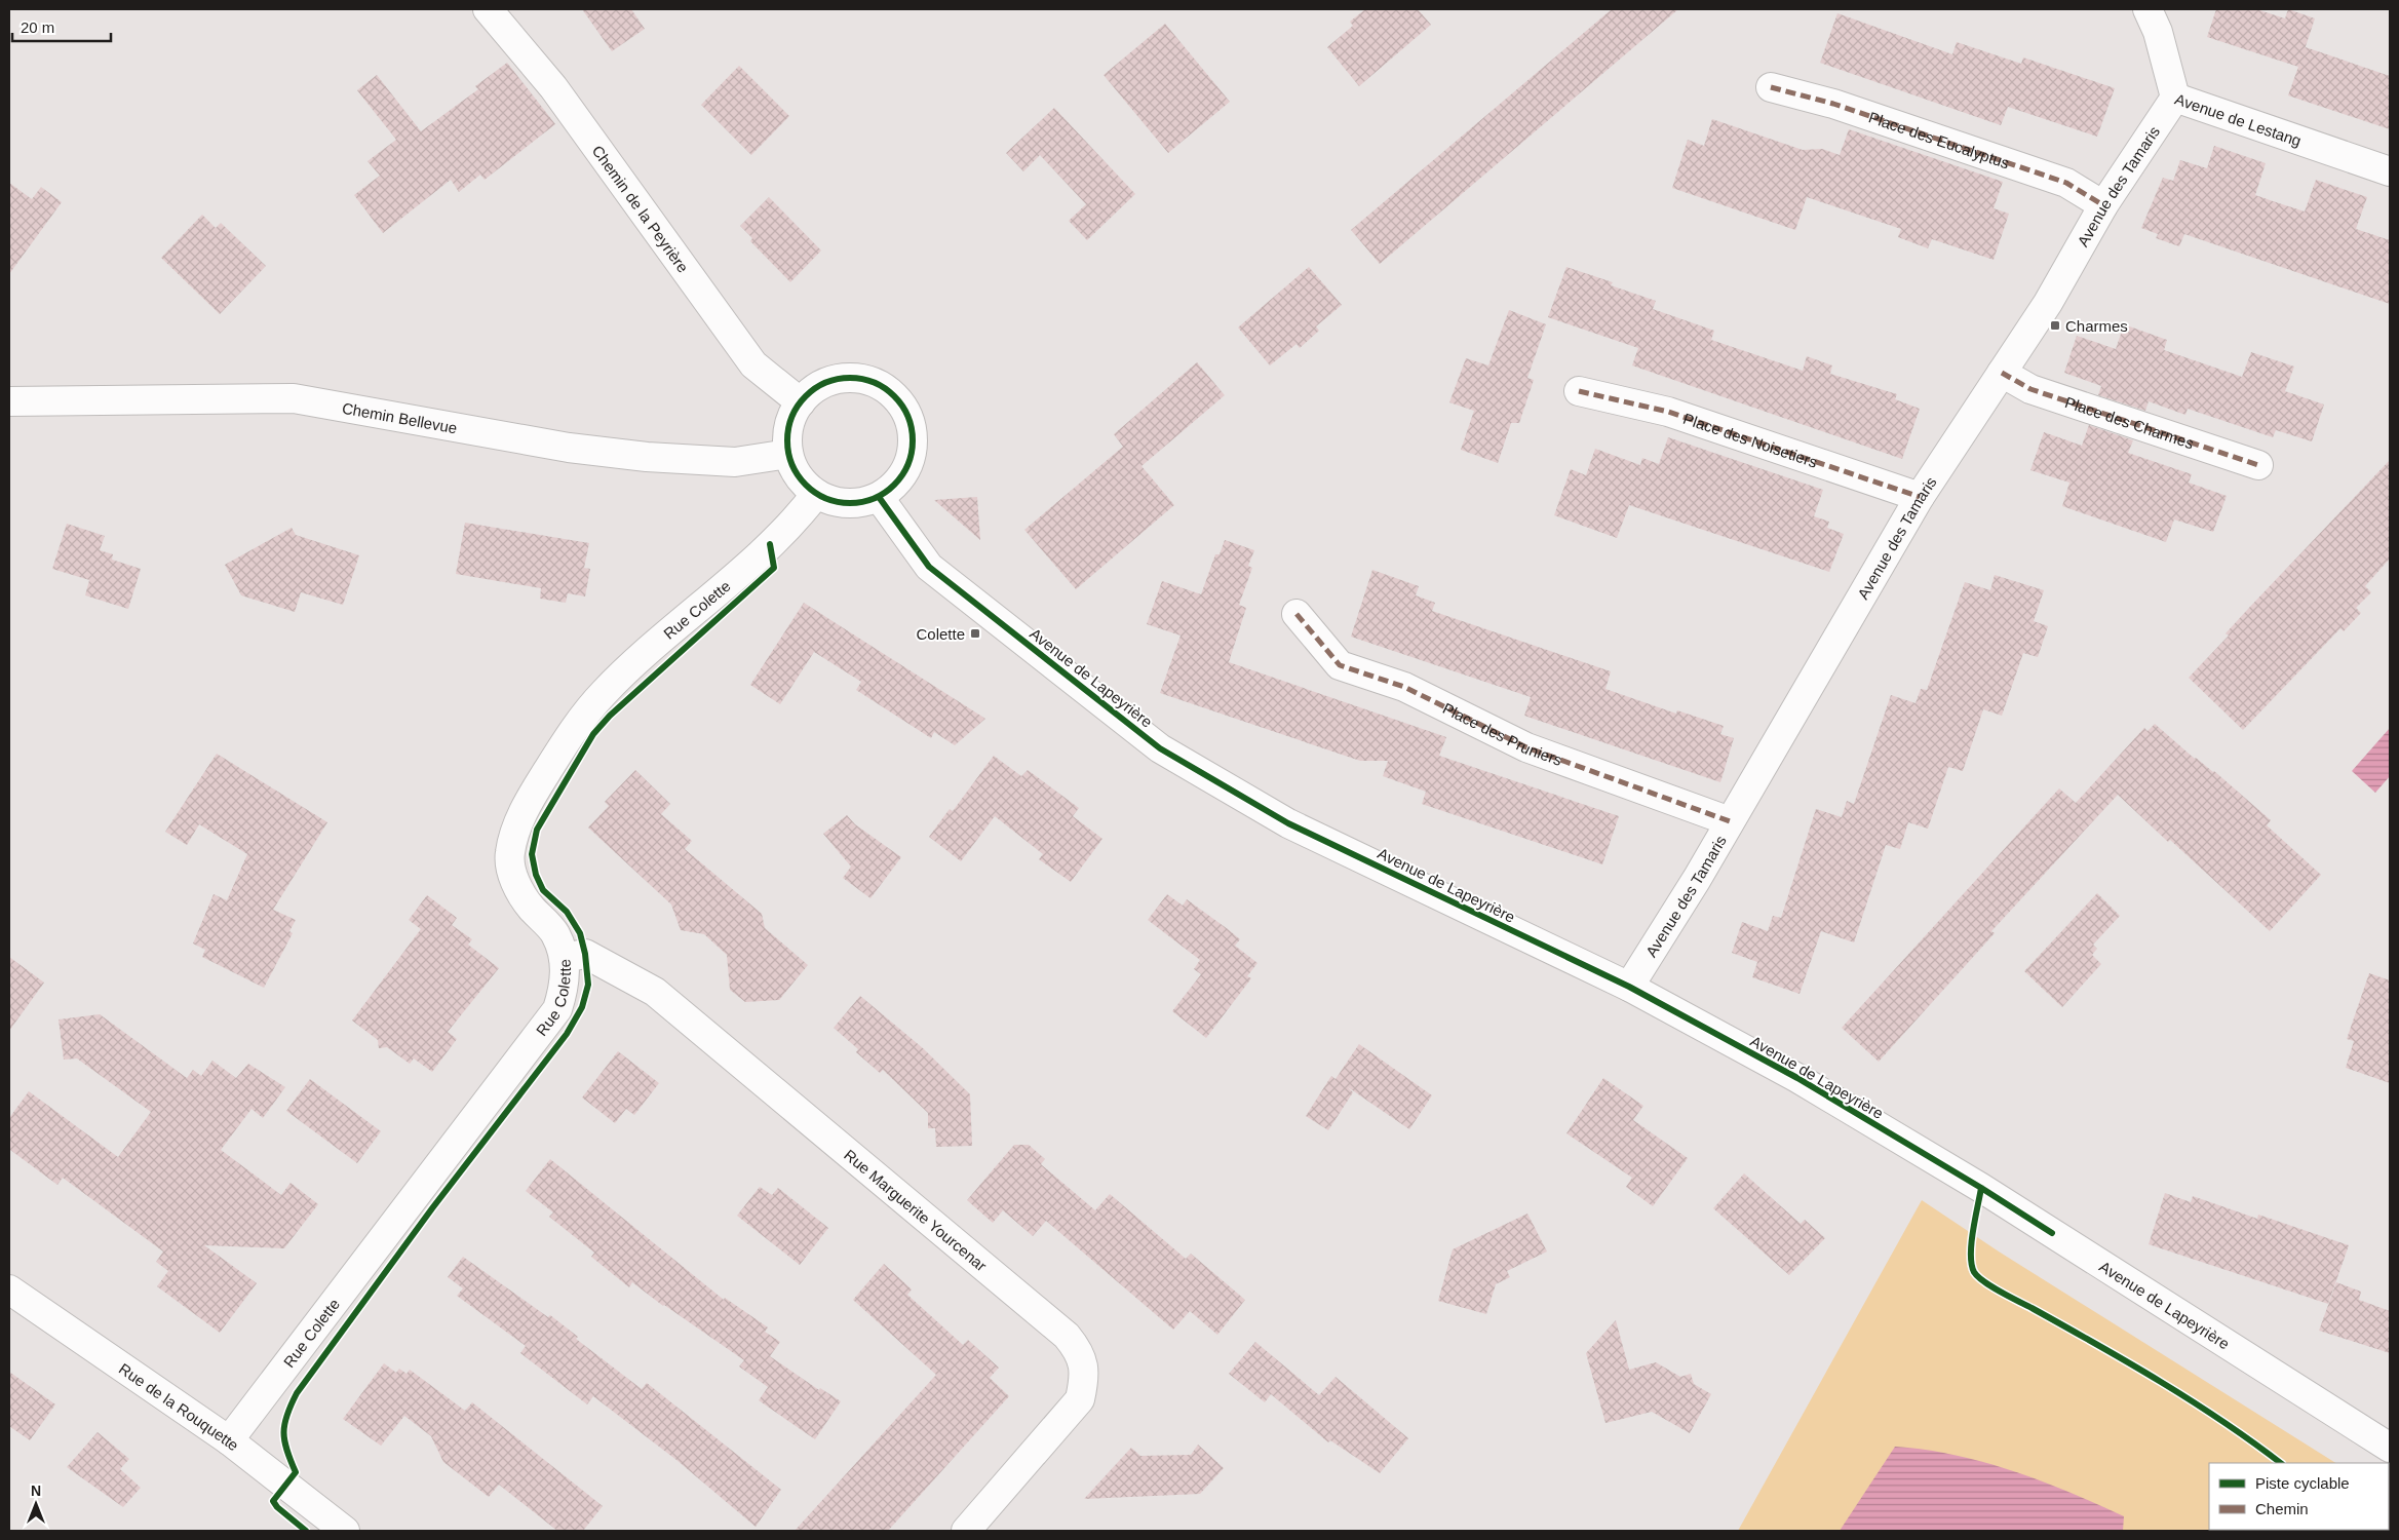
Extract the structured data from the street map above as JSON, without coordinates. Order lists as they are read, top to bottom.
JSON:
{
  "streets": {
    "street": [
      "Avenue de Lestang",
      "Place des Eucalyptus",
      "Avenue des Tamaris",
      "Chemin de la Peyrière",
      "Chemin Bellevue",
      "Place des Charmes",
      "Place des Noisetiers",
      "Rue Colette",
      "Avenue de Lapeyrière",
      "Place des Pruniers",
      "Rue Marguerite Yourcenar",
      "Rue de la Rouquette"
    ]
  },
  "crossings": [
    ["Avenue de Lestang", "Avenue des Tamaris"],
    ["Place des Eucalyptus", "Avenue des Tamaris"],
    ["Avenue des Tamaris", "Place des Charmes"],
    ["Avenue des Tamaris", "Place des Noisetiers"],
    ["Avenue des Tamaris", "Avenue de Lapeyrière"],
    ["Avenue des Tamaris", "Place des Pruniers"],
    ["Chemin de la Peyrière", "Chemin Bellevue"],
    ["Chemin de la Peyrière", "Rue Colette"],
    ["Chemin de la Peyrière", "Avenue de Lapeyrière"],
    ["Chemin Bellevue", "Rue Colette"],
    ["Chemin Bellevue", "Avenue de Lapeyrière"],
    ["Rue Colette", "Avenue de Lapeyrière"],
    ["Rue Colette", "Rue Marguerite Yourcenar"],
    ["Rue Colette", "Rue de la Rouquette"]
  ],
  "places": {
    "transit": ["Charmes", "Colette"]
  },
  "legend": ["Piste cyclable", "Chemin"],
  "scale_bar": "20 m",
  "north": "top"
}
